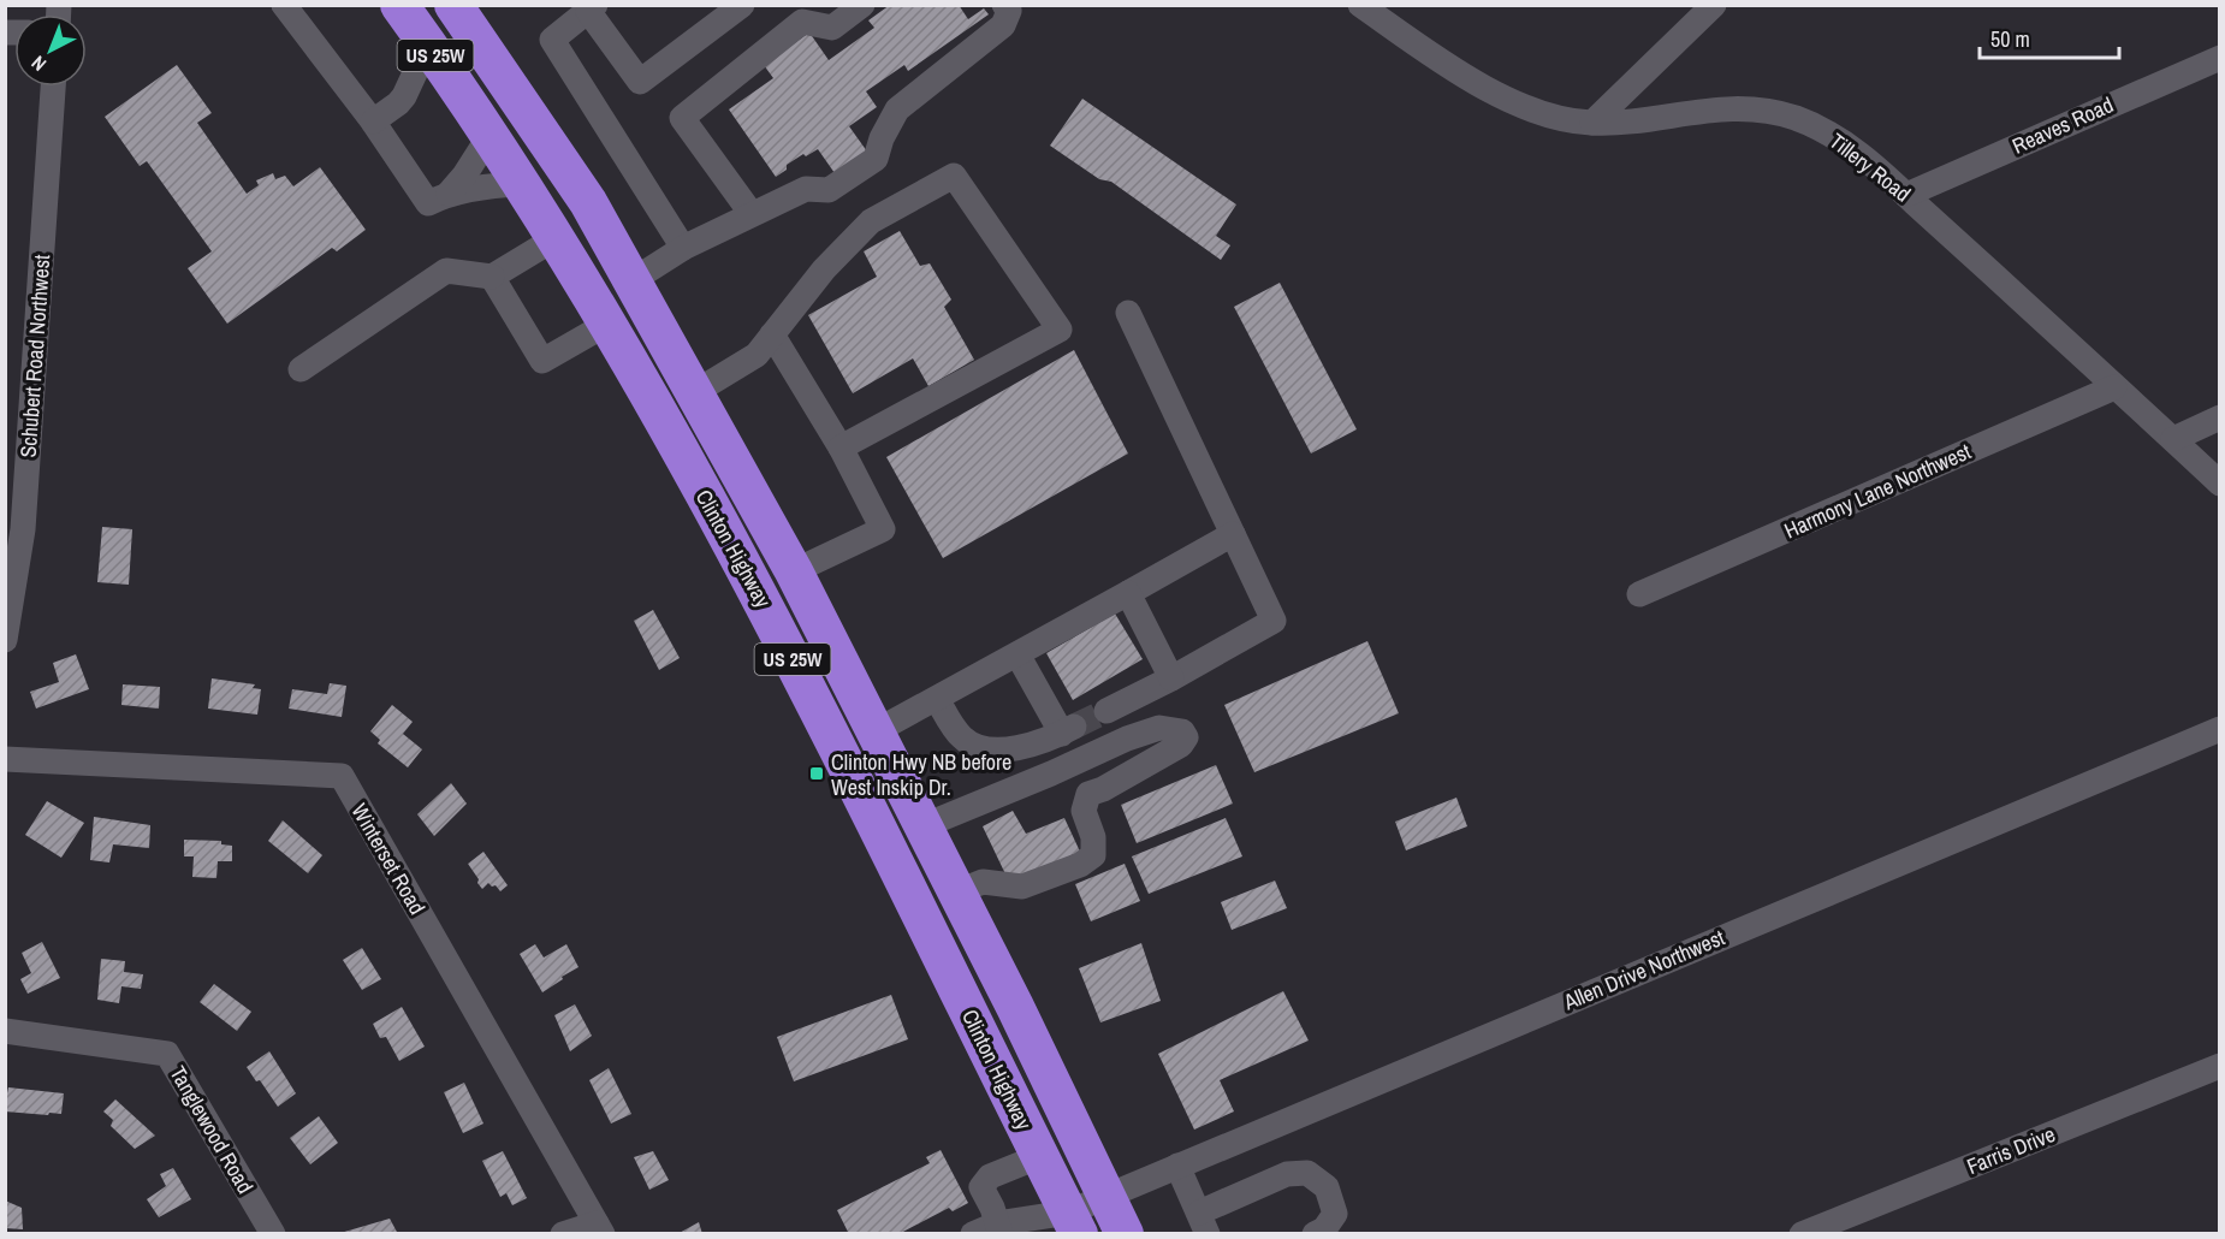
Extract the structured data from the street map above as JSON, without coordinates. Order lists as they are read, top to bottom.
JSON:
{
  "streets": {
    "highway": ["US 25W", "Clinton Highway"],
    "street": [
      "Reaves Road",
      "Tillery Road",
      "Schubert Road Northwest",
      "Harmony Lane Northwest",
      "Winterset Road",
      "Allen Drive Northwest",
      "Tanglewood Road",
      "Farris Drive"
    ]
  },
  "crossings": [
    ["Reaves Road", "Tillery Road"],
    ["Tillery Road", "Harmony Lane Northwest"],
    ["Clinton Highway", "Allen Drive Northwest"]
  ],
  "places": {
    "transit": ["Clinton Hwy NB before West Inskip Dr."]
  },
  "scale_bar": "50 m",
  "north": "bottom left"
}
